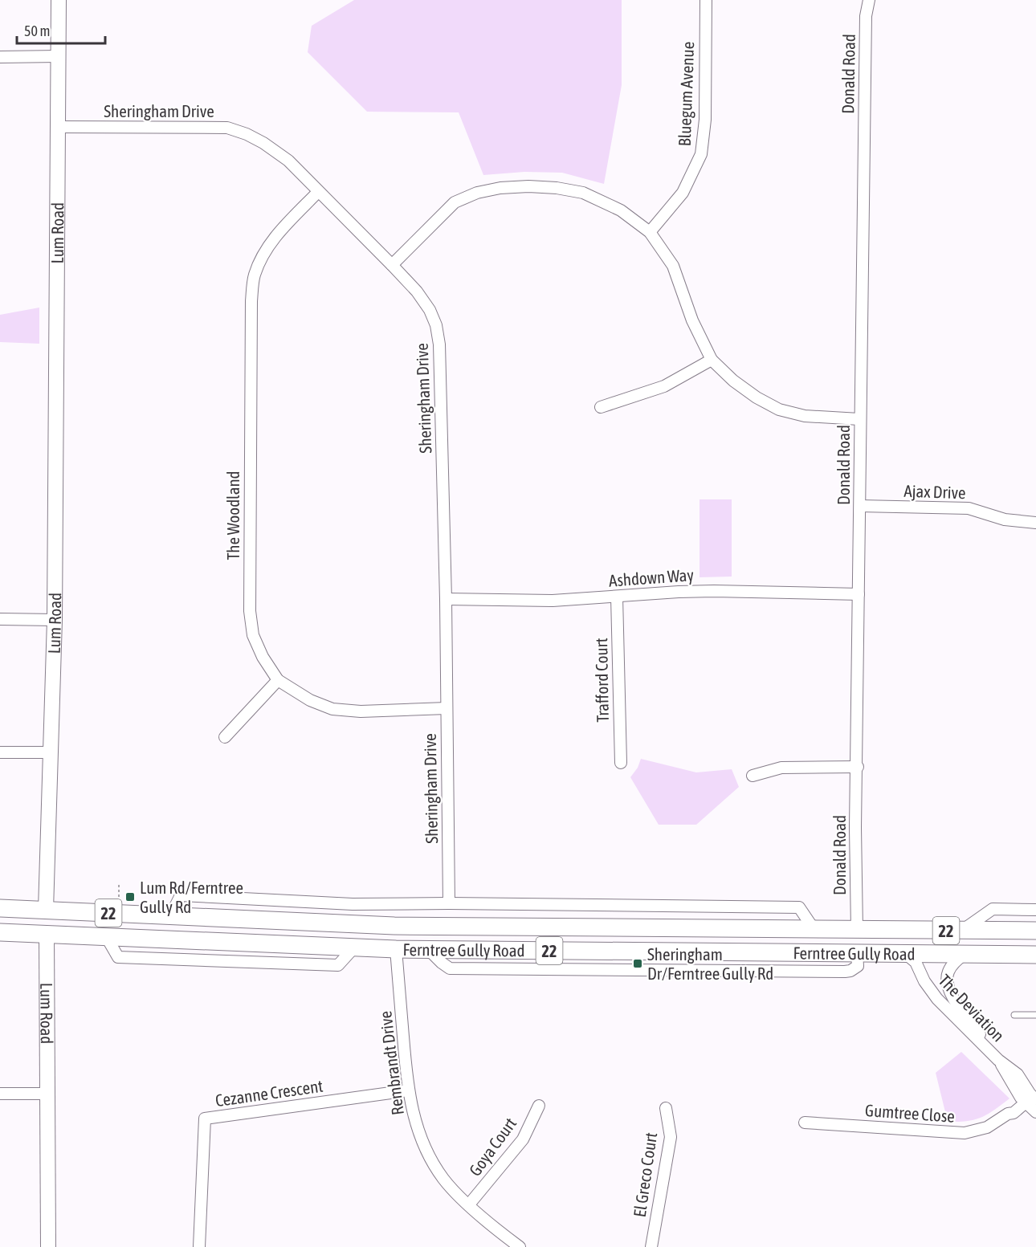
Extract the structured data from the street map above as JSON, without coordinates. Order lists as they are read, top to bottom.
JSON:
{
  "streets": {
    "main road": ["Lum Road", "22", "Ferntree Gully Road"],
    "street": [
      "Donald Road",
      "Bluegum Avenue",
      "Sheringham Drive",
      "Ajax Drive",
      "The Woodland",
      "Ashdown Way",
      "Trafford Court",
      "The Deviation",
      "Rembrandt Drive",
      "Cezanne Crescent",
      "Gumtree Close",
      "Goya Court",
      "El Greco Court"
    ]
  },
  "crossings": [
    ["Donald Road", "Ajax Drive"],
    ["Donald Road", "Ashdown Way"],
    ["Donald Road", "Ferntree Gully Road"],
    ["Sheringham Drive", "Lum Road"],
    ["Sheringham Drive", "The Woodland"],
    ["Sheringham Drive", "Ashdown Way"],
    ["Sheringham Drive", "Ferntree Gully Road"],
    ["Lum Road", "Ferntree Gully Road"],
    ["Ashdown Way", "Trafford Court"],
    ["Ferntree Gully Road", "The Deviation"],
    ["Ferntree Gully Road", "Rembrandt Drive"],
    ["The Deviation", "Gumtree Close"],
    ["Rembrandt Drive", "Cezanne Crescent"],
    ["Rembrandt Drive", "Goya Court"]
  ],
  "places": {
    "transit": ["Lum Rd/Ferntree Gully Rd", "Sheringham Dr/Ferntree Gully Rd"]
  },
  "scale_bar": "50 m"
}
